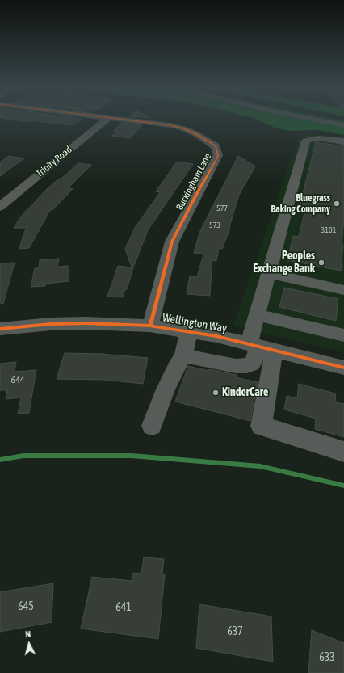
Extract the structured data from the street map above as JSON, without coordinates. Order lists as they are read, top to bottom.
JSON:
{
  "streets": {
    "street": ["Trinity Road", "Buckingham Lane", "Wellington Way"]
  },
  "crossings": [
    ["Buckingham Lane", "Wellington Way"]
  ],
  "places": ["Bluegrass Baking Company", "Peoples Exchange Bank", "KinderCare"],
  "house_numbers": [
    "577",
    "573",
    "3101",
    "644",
    "645",
    "641",
    "637",
    "633"
  ],
  "north": "top"
}
